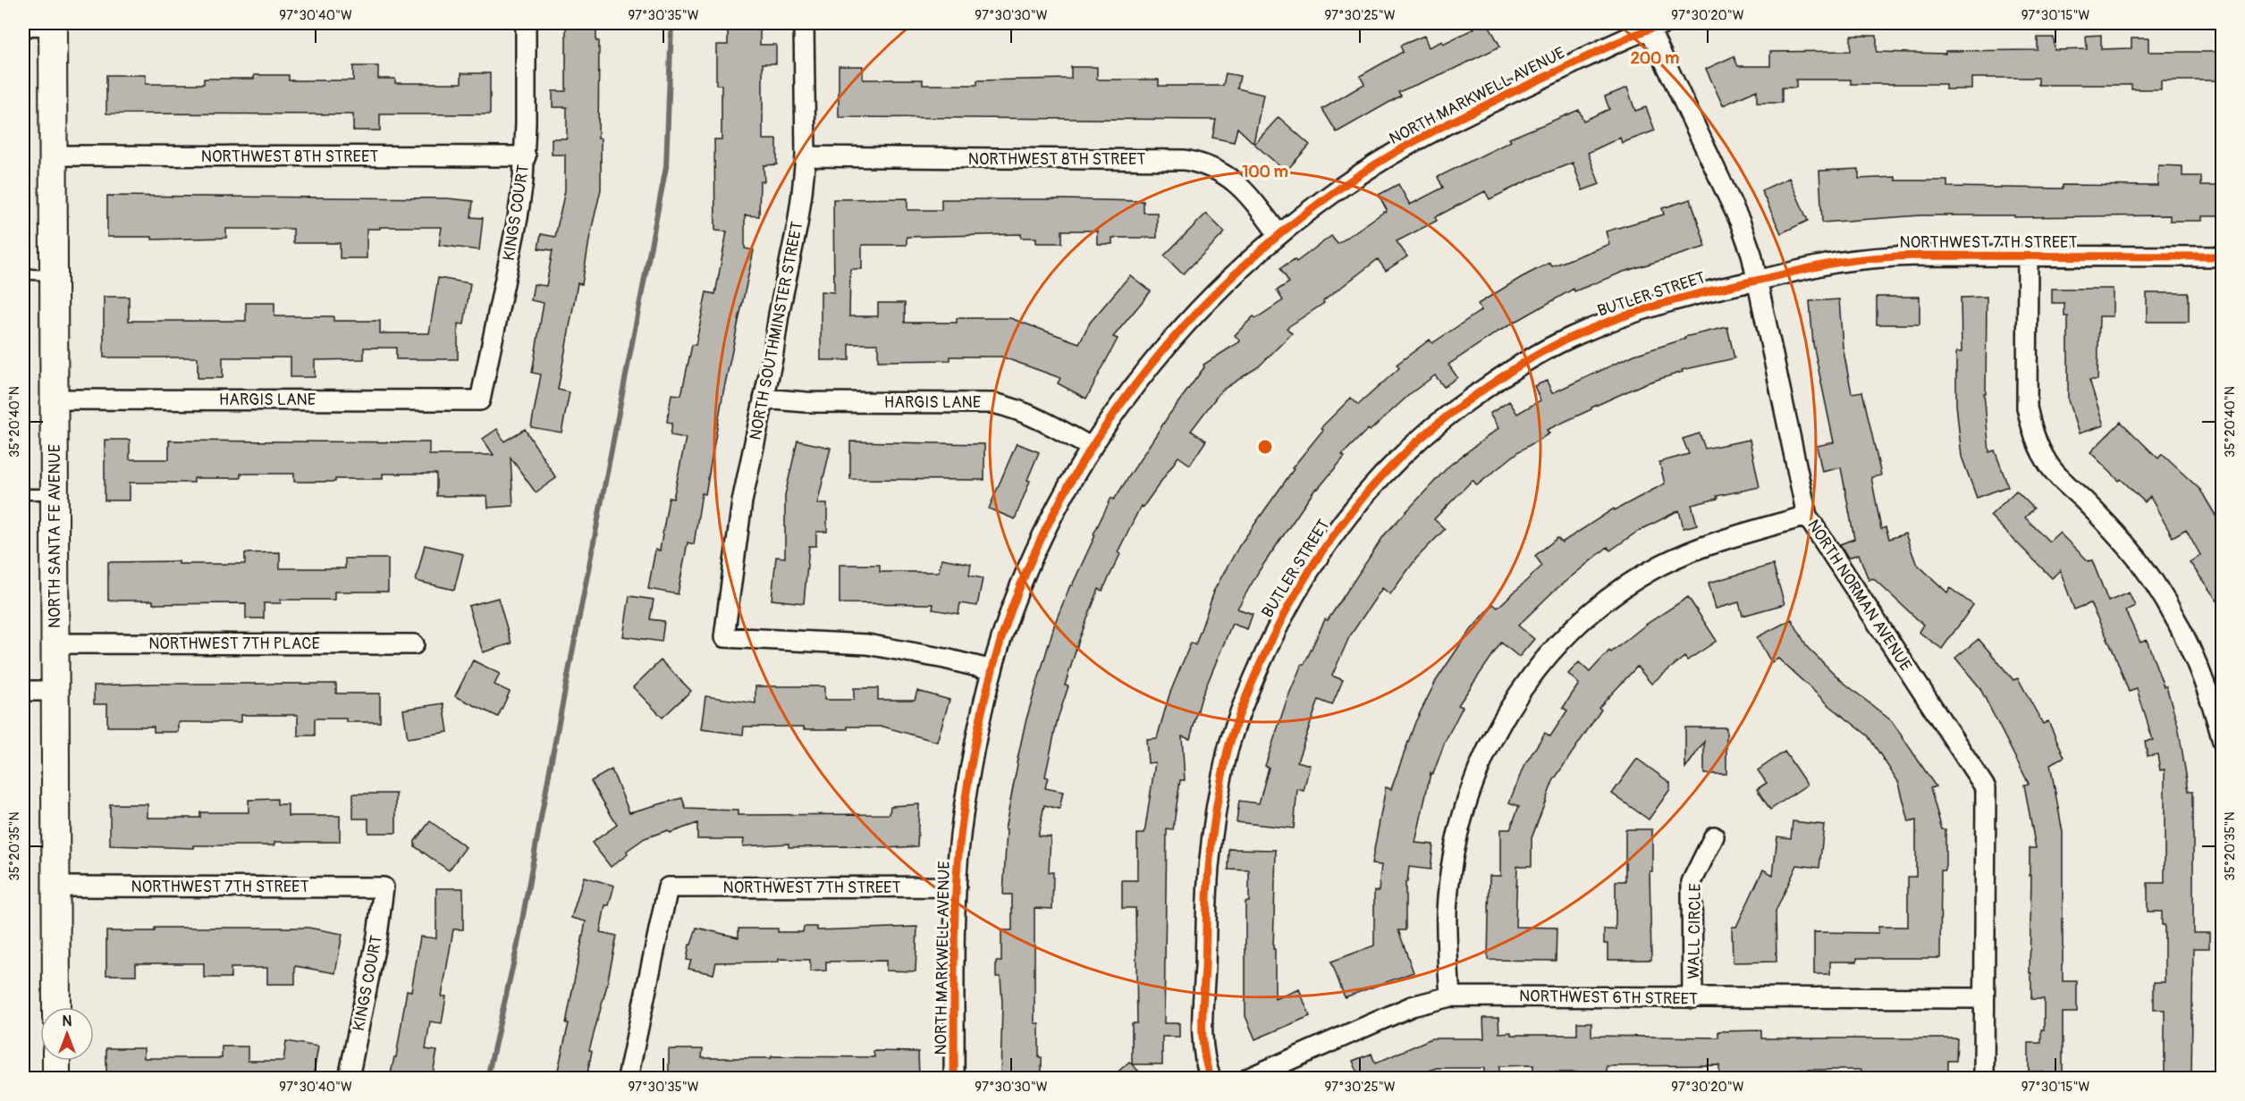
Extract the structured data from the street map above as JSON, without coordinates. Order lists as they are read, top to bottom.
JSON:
{
  "streets": {
    "main road": ["NORTH SANTA FE AVENUE"],
    "street": [
      "NORTH MARKWELL AVENUE",
      "NORTHWEST 8TH STREET",
      "KINGS COURT",
      "NORTHWEST 7TH STREET",
      "BUTLER STREET",
      "NORTH SOUTHMINSTER STREET",
      "HARGIS LANE",
      "NORTH NORMAN AVENUE",
      "NORTHWEST 7TH PLACE",
      "WALL CIRCLE",
      "NORTHWEST 6TH STREET"
    ]
  },
  "crossings": [
    ["NORTH MARKWELL AVENUE", "NORTHWEST 8TH STREET"],
    ["NORTH MARKWELL AVENUE", "NORTHWEST 7TH STREET"],
    ["NORTH MARKWELL AVENUE", "NORTH SOUTHMINSTER STREET"],
    ["NORTH MARKWELL AVENUE", "HARGIS LANE"],
    ["NORTH MARKWELL AVENUE", "NORTH NORMAN AVENUE"],
    ["NORTHWEST 8TH STREET", "KINGS COURT"],
    ["NORTHWEST 8TH STREET", "NORTH SOUTHMINSTER STREET"],
    ["NORTHWEST 8TH STREET", "NORTH SANTA FE AVENUE"],
    ["KINGS COURT", "NORTHWEST 7TH STREET"],
    ["KINGS COURT", "HARGIS LANE"],
    ["NORTHWEST 7TH STREET", "BUTLER STREET"],
    ["NORTHWEST 7TH STREET", "NORTH SANTA FE AVENUE"],
    ["NORTHWEST 7TH STREET", "NORTH NORMAN AVENUE"],
    ["BUTLER STREET", "NORTH NORMAN AVENUE"],
    ["NORTH SOUTHMINSTER STREET", "HARGIS LANE"],
    ["HARGIS LANE", "NORTH SANTA FE AVENUE"],
    ["NORTH SANTA FE AVENUE", "NORTHWEST 7TH PLACE"],
    ["NORTH NORMAN AVENUE", "NORTHWEST 6TH STREET"],
    ["WALL CIRCLE", "NORTHWEST 6TH STREET"]
  ],
  "north": "top",
  "coordinates": [
    "97°30'40\"W",
    "97°30'35\"W",
    "97°30'30\"W",
    "97°30'25\"W",
    "97°30'20\"W",
    "97°30'15\"W",
    "35°20'40\"N",
    "35°20'35\"N"
  ],
  "rings": ["200 m", "100 m"]
}
